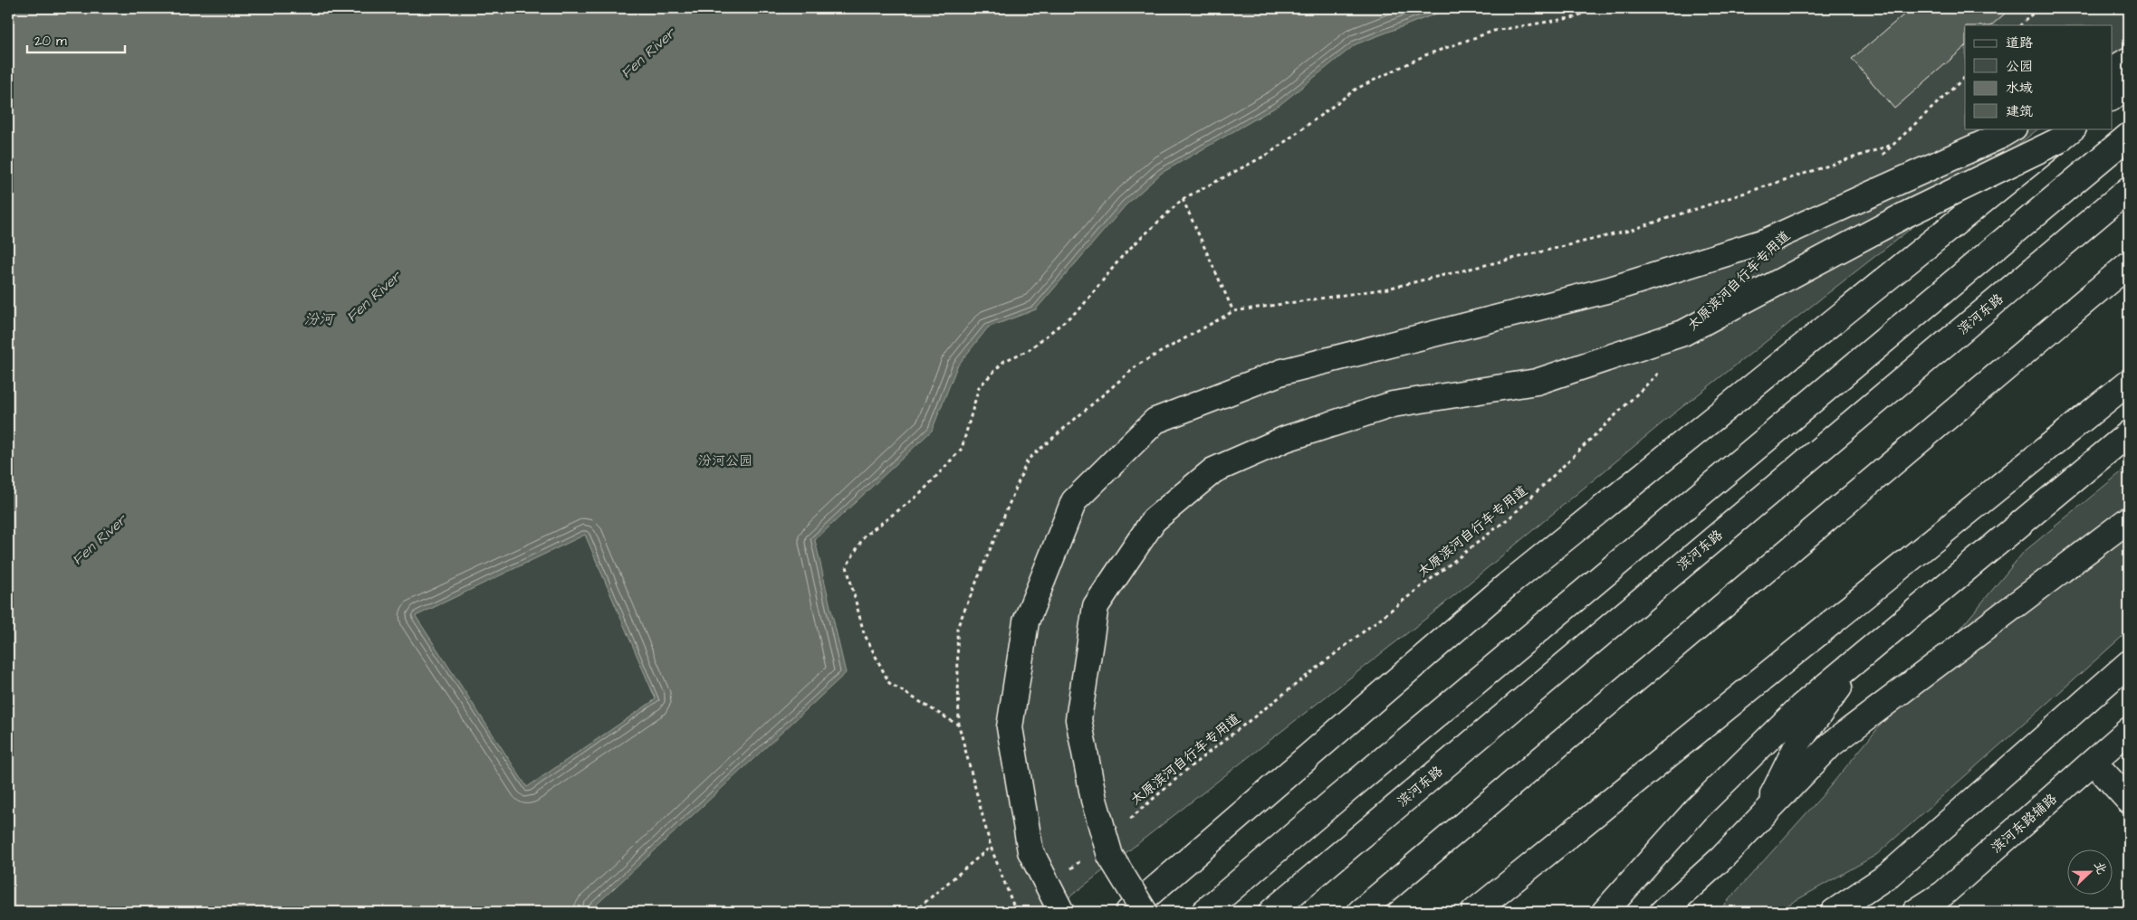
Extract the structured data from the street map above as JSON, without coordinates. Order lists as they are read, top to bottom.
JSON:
{
  "streets": {
    "main road": ["滨河东路", "滨河东路辅路"],
    "path": ["太原滨河自行车专用道"]
  },
  "water": ["Fen River", "汾河"],
  "parks": ["汾河公园"],
  "legend": [
    "道路",
    "公园",
    "水域",
    "建筑"
  ],
  "scale_bar": "20 m",
  "north": "right"
}
